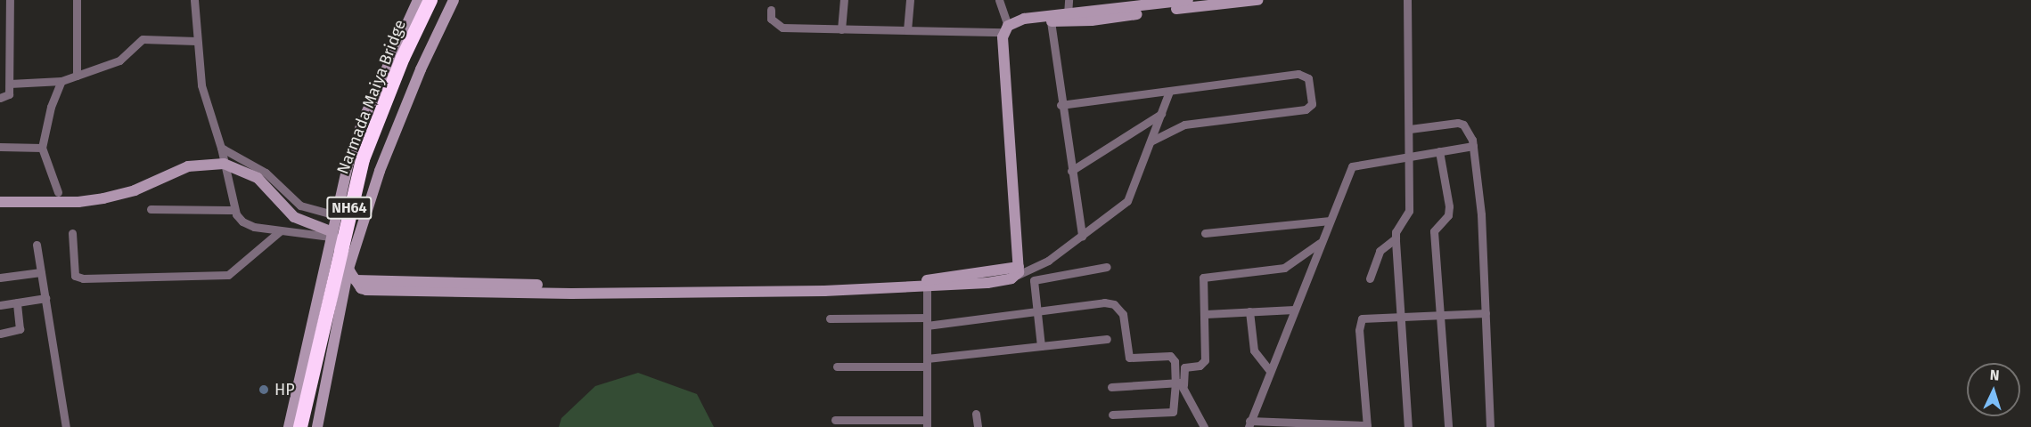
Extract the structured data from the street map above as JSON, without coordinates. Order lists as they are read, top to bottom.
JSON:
{
  "streets": {
    "highway": ["Narmada Maiya Bridge", "NH64"]
  },
  "places": ["HP"],
  "north": "top"
}
